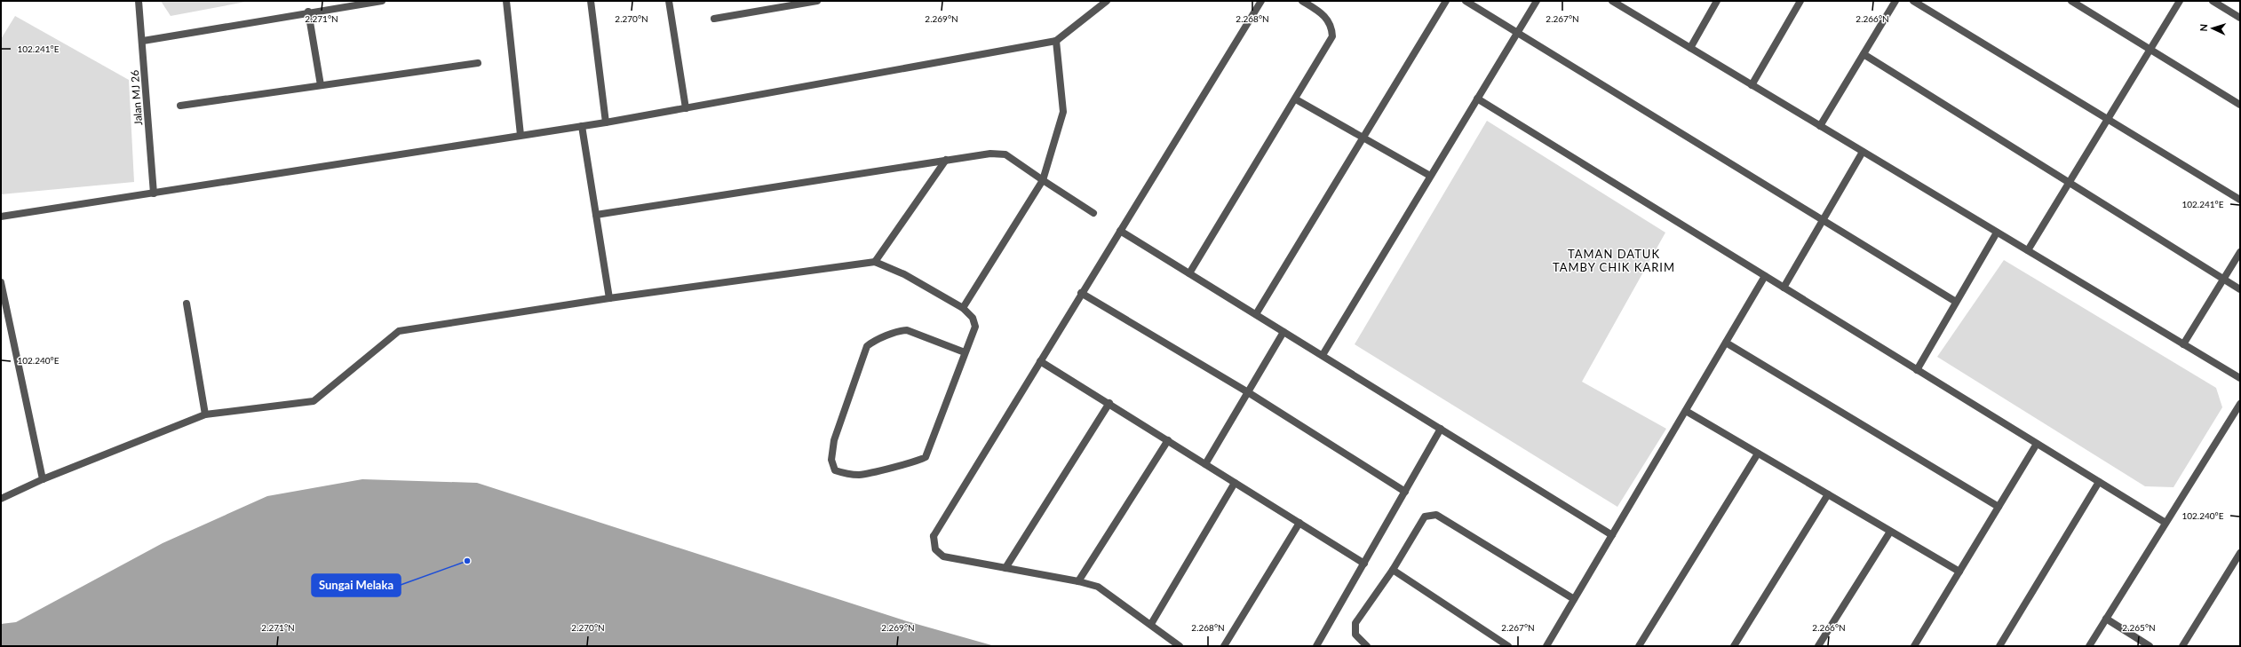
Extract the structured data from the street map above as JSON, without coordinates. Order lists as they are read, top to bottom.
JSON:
{
  "streets": {
    "street": ["Jalan MJ 26"]
  },
  "districts": ["TAMAN DATUK TAMBY CHIK KARIM"],
  "places": ["Sungai Melaka"],
  "north": "left",
  "coordinates": [
    "2.271°N",
    "2.270°N",
    "2.269°N",
    "2.268°N",
    "2.267°N",
    "2.266°N",
    "102.241°E",
    "102.240°E",
    "2.265°N"
  ]
}
